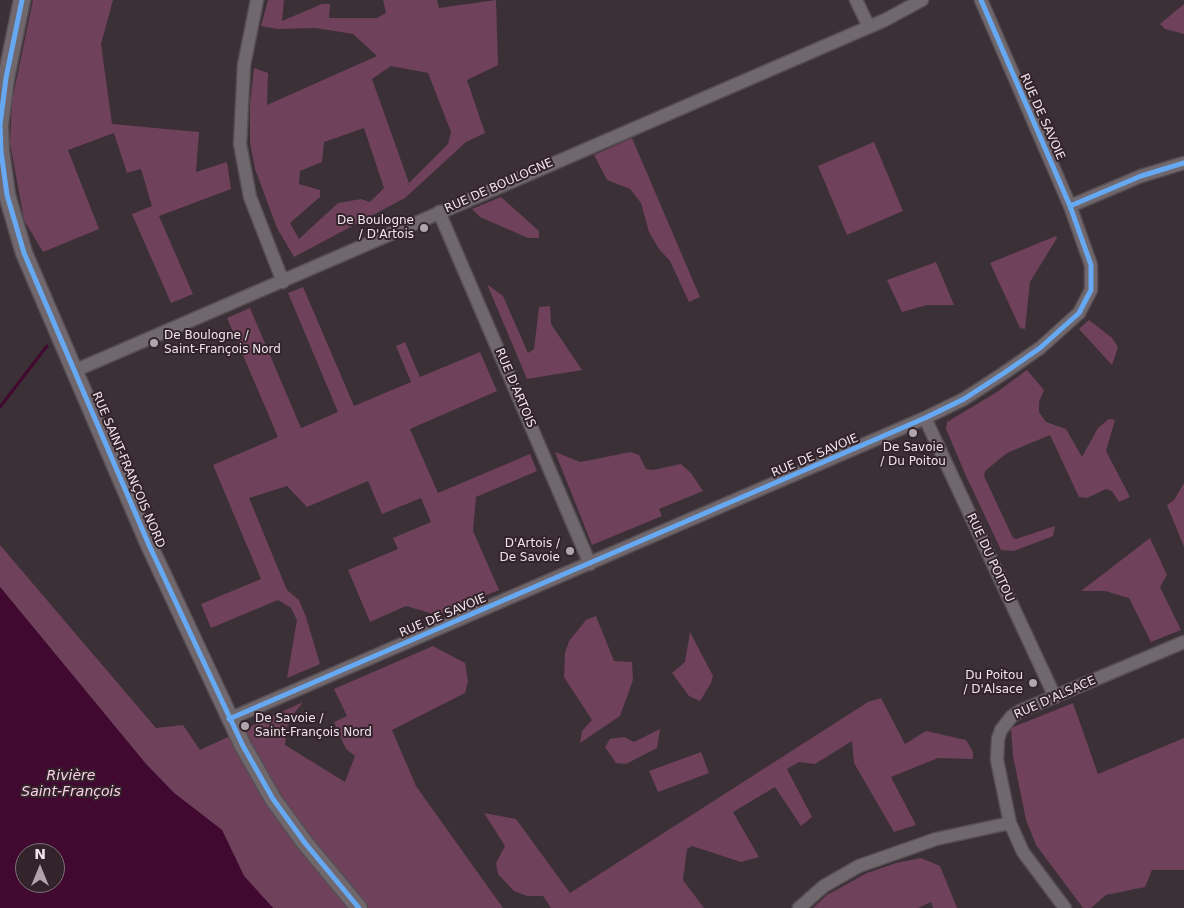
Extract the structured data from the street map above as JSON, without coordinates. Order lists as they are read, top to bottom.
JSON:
{
  "streets": {
    "street": [
      "RUE DE SAVOIE",
      "RUE DE BOULOGNE",
      "RUE D'ARTOIS",
      "RUE SAINT-FRANÇOIS NORD",
      "RUE DU POITOU",
      "RUE D'ALSACE"
    ]
  },
  "crossings": [
    ["RUE DE SAVOIE", "RUE D'ARTOIS"],
    ["RUE DE SAVOIE", "RUE SAINT-FRANÇOIS NORD"],
    ["RUE DE SAVOIE", "RUE DU POITOU"],
    ["RUE DE BOULOGNE", "RUE D'ARTOIS"],
    ["RUE DE BOULOGNE", "RUE SAINT-FRANÇOIS NORD"],
    ["RUE DU POITOU", "RUE D'ALSACE"]
  ],
  "water": ["Rivière Saint-François"],
  "places": [
    "De Boulogne / D'Artois",
    "De Boulogne / Saint-François Nord",
    "De Savoie / Du Poitou",
    "D'Artois / De Savoie",
    "Du Poitou / D'Alsace",
    "De Savoie / Saint-François Nord"
  ],
  "north": "top"
}
